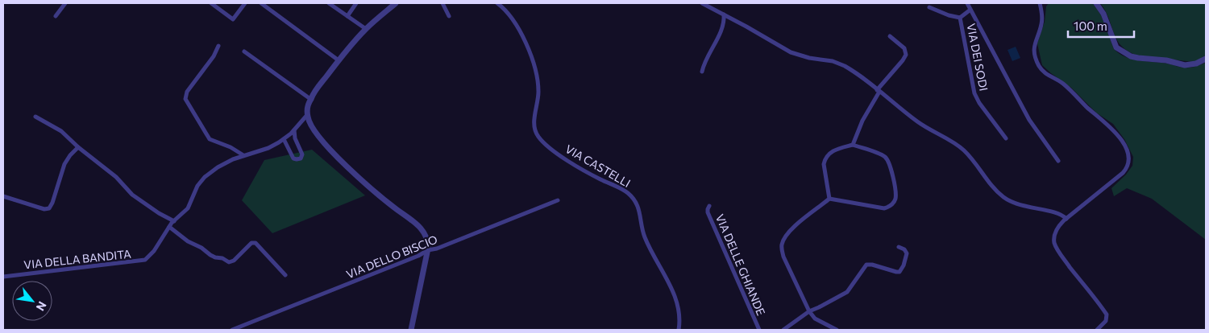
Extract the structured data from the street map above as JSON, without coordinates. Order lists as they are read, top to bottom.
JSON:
{
  "streets": {
    "street": [
      "VIA DEI SODI",
      "VIA CASTELLI",
      "VIA DELLO BISCIO",
      "VIA DELLA BANDITA",
      "VIA DELLE GHIANDE"
    ]
  },
  "scale_bar": "100 m",
  "north": "bottom right"
}
